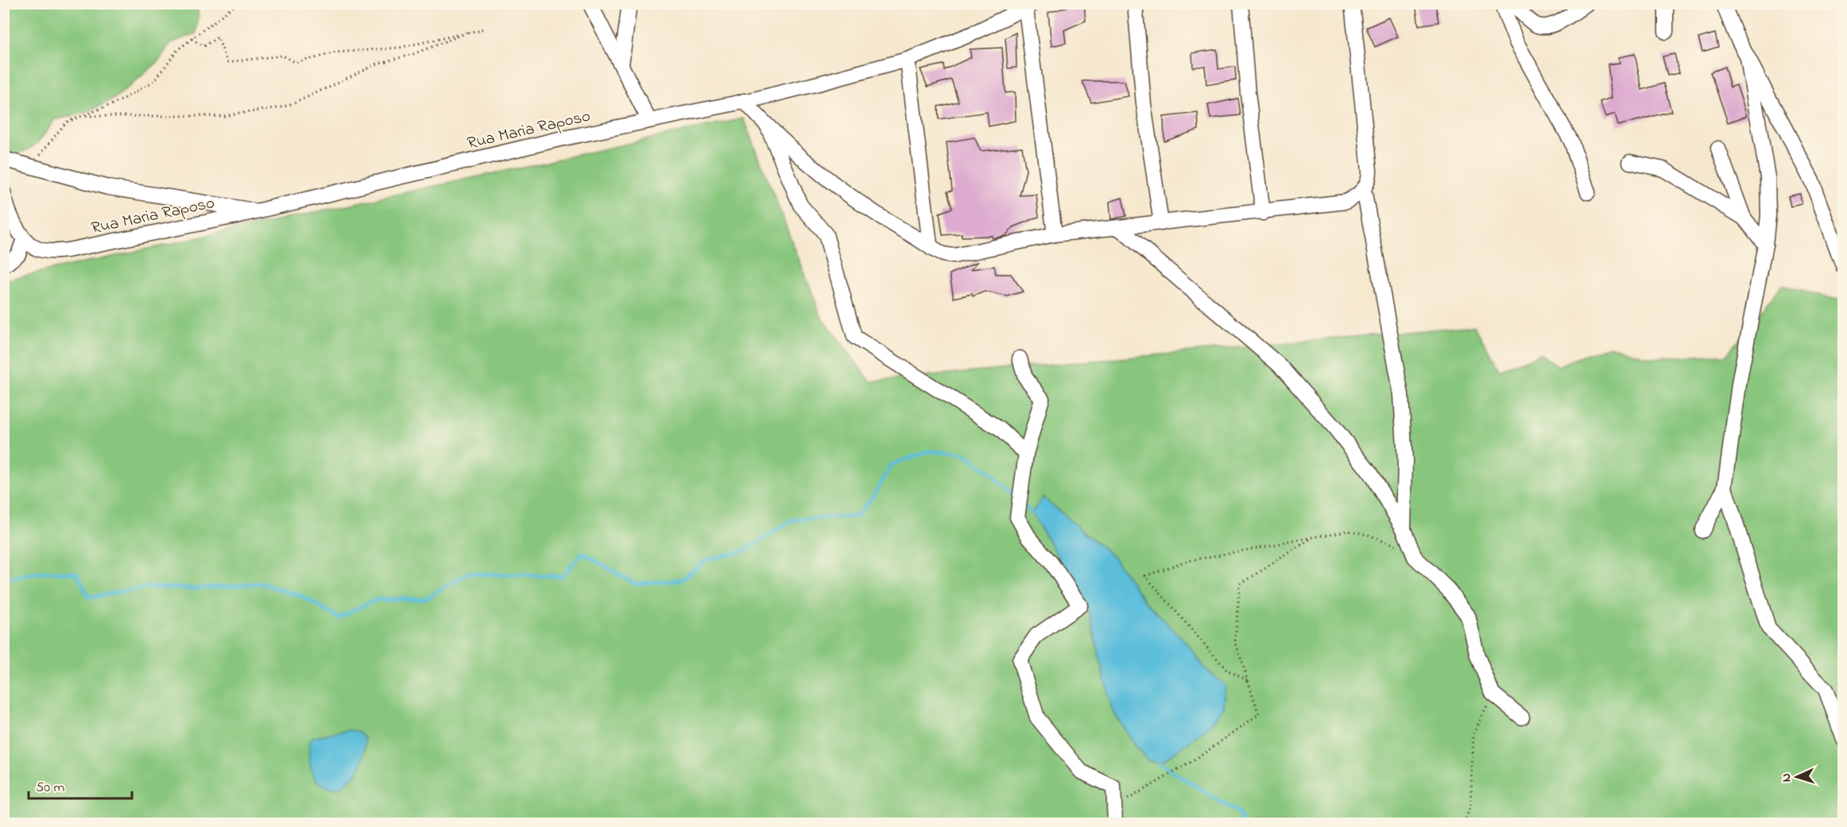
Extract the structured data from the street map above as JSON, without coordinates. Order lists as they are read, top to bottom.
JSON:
{
  "streets": {
    "street": ["Rua Maria Raposo"]
  },
  "scale_bar": "50 m",
  "north": "left"
}
